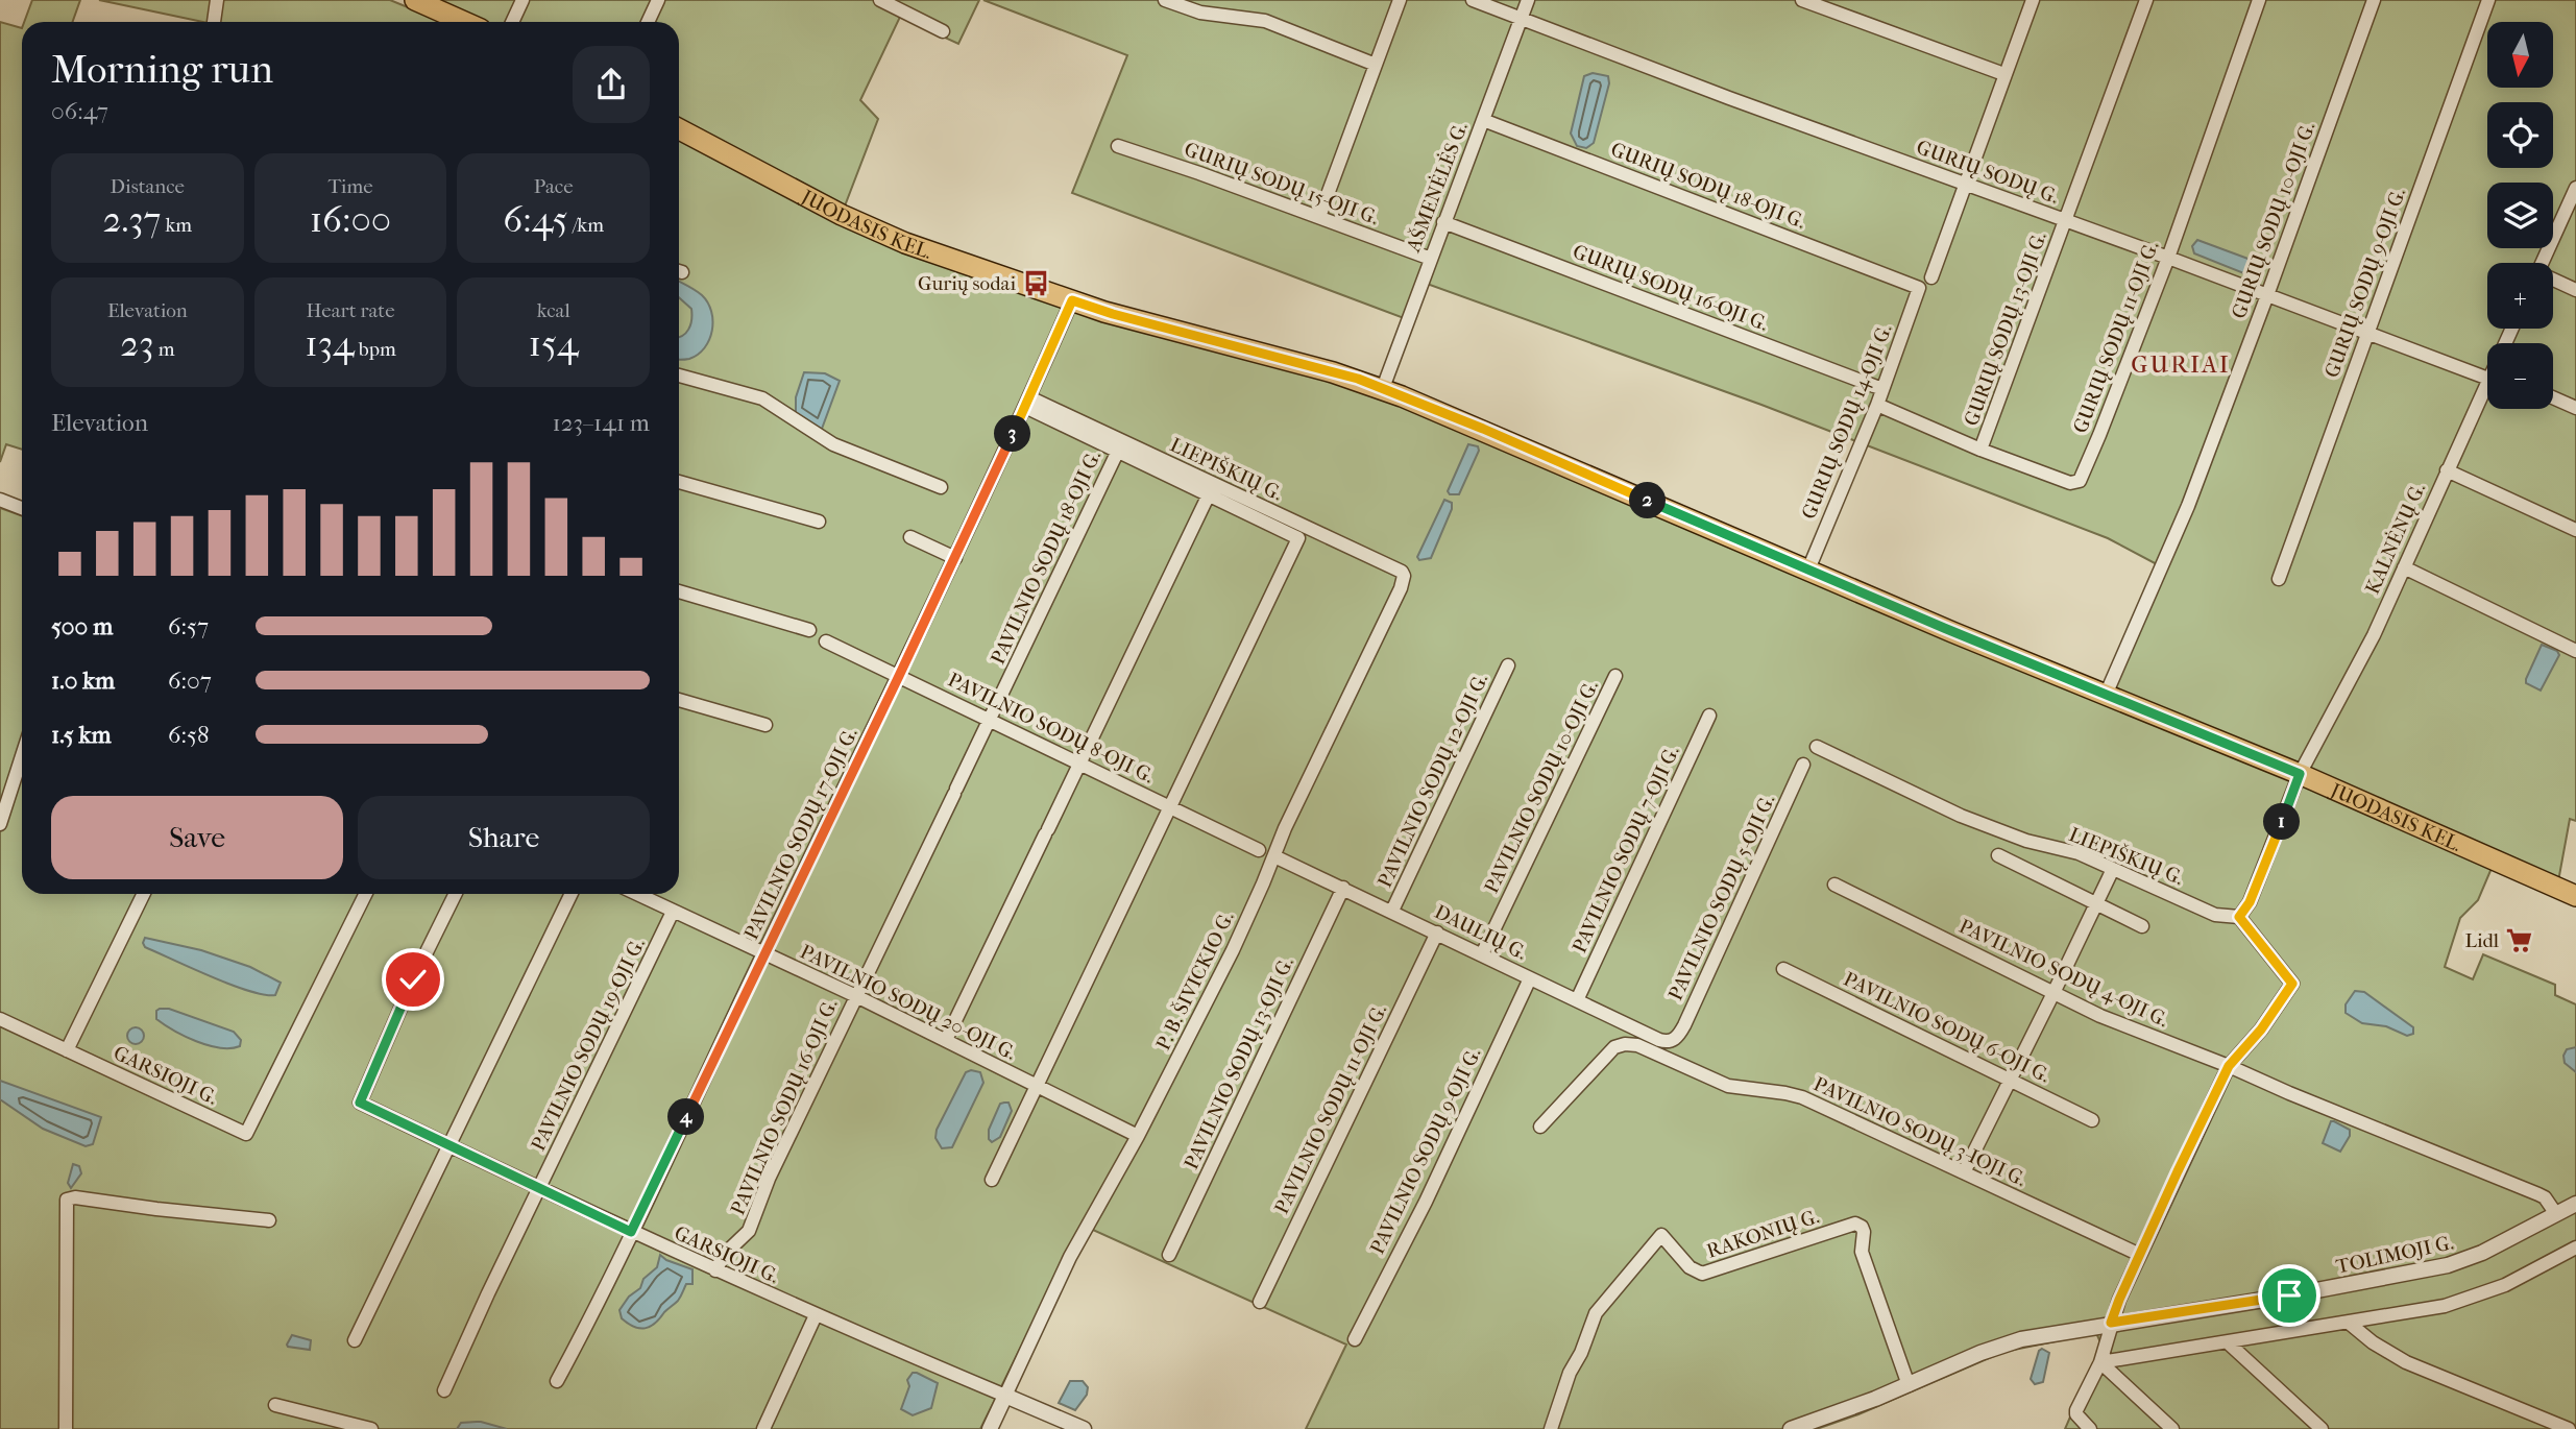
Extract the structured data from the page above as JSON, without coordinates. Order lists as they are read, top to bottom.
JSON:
{
  "streets": {
    "main road": ["JUODASIS KEL."],
    "street": [
      "GURIŲ SODŲ G.",
      "GURIŲ SODŲ 15-OJI G.",
      "GURIŲ SODŲ 18-OJI G.",
      "AŠMENĖLĖS G.",
      "GURIŲ SODŲ 10-OJI G.",
      "GURIŲ SODŲ 9-OJI G.",
      "GURIŲ SODŲ 16-OJI G.",
      "GURIŲ SODŲ 13-OJI G.",
      "GURIŲ SODŲ 11-OJI G.",
      "GURIŲ SODŲ 14-OJI G.",
      "LIEPIŠKIŲ G.",
      "KALNĖNŲ G.",
      "PAVILNIO SODŲ 18-OJI G.",
      "PAVILNIO SODŲ 8-OJI G.",
      "PAVILNIO SODŲ 12-OJI G.",
      "PAVILNIO SODŲ 10-OJI G.",
      "PAVILNIO SODŲ 17-OJI G.",
      "PAVILNIO SODŲ 7-OJI G.",
      "PAVILNIO SODŲ 5-OJI G.",
      "DAULIŲ G.",
      "PAVILNIO SODŲ 4-OJI G.",
      "P. B. ŠIVICKIO G.",
      "PAVILNIO SODŲ 20-OJI G.",
      "PAVILNIO SODŲ 6-OJI G.",
      "PAVILNIO SODŲ 19-OJI G.",
      "PAVILNIO SODŲ 13-OJI G.",
      "GARSIOJI G.",
      "PAVILNIO SODŲ 16-OJI G.",
      "PAVILNIO SODŲ 11-OJI G.",
      "PAVILNIO SODŲ 3-IOJI G.",
      "PAVILNIO SODŲ 9-OJI G.",
      "RAKONIŲ G.",
      "TOLIMOJI G."
    ]
  },
  "crossings": [
    ["GURIŲ SODŲ G.", "AŠMENĖLĖS G."],
    ["GURIŲ SODŲ G.", "GURIŲ SODŲ 10-OJI G."],
    ["GURIŲ SODŲ G.", "GURIŲ SODŲ 9-OJI G."],
    ["GURIŲ SODŲ G.", "GURIŲ SODŲ 13-OJI G."],
    ["GURIŲ SODŲ G.", "GURIŲ SODŲ 11-OJI G."],
    ["GURIŲ SODŲ 15-OJI G.", "AŠMENĖLĖS G."],
    ["GURIŲ SODŲ 18-OJI G.", "AŠMENĖLĖS G."],
    ["GURIŲ SODŲ 18-OJI G.", "GURIŲ SODŲ 14-OJI G."],
    ["AŠMENĖLĖS G.", "JUODASIS KEL."],
    ["AŠMENĖLĖS G.", "GURIŲ SODŲ 16-OJI G."],
    ["GURIŲ SODŲ 10-OJI G.", "JUODASIS KEL."],
    ["JUODASIS KEL.", "GURIŲ SODŲ 14-OJI G."],
    ["JUODASIS KEL.", "KALNĖNŲ G."],
    ["JUODASIS KEL.", "PAVILNIO SODŲ 17-OJI G."],
    ["GURIŲ SODŲ 16-OJI G.", "GURIŲ SODŲ 14-OJI G."],
    ["GURIŲ SODŲ 13-OJI G.", "GURIŲ SODŲ 11-OJI G."],
    ["GURIŲ SODŲ 11-OJI G.", "GURIŲ SODŲ 14-OJI G."],
    ["LIEPIŠKIŲ G.", "PAVILNIO SODŲ 17-OJI G."],
    ["LIEPIŠKIŲ G.", "P. B. ŠIVICKIO G."],
    ["PAVILNIO SODŲ 18-OJI G.", "PAVILNIO SODŲ 8-OJI G."],
    ["PAVILNIO SODŲ 18-OJI G.", "PAVILNIO SODŲ 16-OJI G."],
    ["PAVILNIO SODŲ 8-OJI G.", "PAVILNIO SODŲ 17-OJI G."],
    ["PAVILNIO SODŲ 8-OJI G.", "PAVILNIO SODŲ 16-OJI G."],
    ["PAVILNIO SODŲ 12-OJI G.", "DAULIŲ G."],
    ["PAVILNIO SODŲ 10-OJI G.", "DAULIŲ G."],
    ["PAVILNIO SODŲ 17-OJI G.", "PAVILNIO SODŲ 20-OJI G."],
    ["PAVILNIO SODŲ 17-OJI G.", "GARSIOJI G."],
    ["PAVILNIO SODŲ 7-OJI G.", "DAULIŲ G."],
    ["PAVILNIO SODŲ 5-OJI G.", "DAULIŲ G."],
    ["DAULIŲ G.", "P. B. ŠIVICKIO G."],
    ["DAULIŲ G.", "PAVILNIO SODŲ 13-OJI G."],
    ["DAULIŲ G.", "PAVILNIO SODŲ 11-OJI G."],
    ["DAULIŲ G.", "PAVILNIO SODŲ 9-OJI G."],
    ["PAVILNIO SODŲ 4-OJI G.", "TOLIMOJI G."],
    ["P. B. ŠIVICKIO G.", "PAVILNIO SODŲ 20-OJI G."],
    ["P. B. ŠIVICKIO G.", "GARSIOJI G."],
    ["PAVILNIO SODŲ 20-OJI G.", "PAVILNIO SODŲ 19-OJI G."],
    ["PAVILNIO SODŲ 20-OJI G.", "PAVILNIO SODŲ 16-OJI G."],
    ["PAVILNIO SODŲ 19-OJI G.", "GARSIOJI G."],
    ["GARSIOJI G.", "PAVILNIO SODŲ 16-OJI G."],
    ["RAKONIŲ G.", "TOLIMOJI G."]
  ],
  "districts": ["GURIAI"],
  "places": {
    "bus stop": ["Gurių sodai"],
    "supermarket": ["Lidl"]
  },
  "north": "bottom",
  "page": {
    "map_buttons": ["+", "−"],
    "heading": ["Morning run", "06:47"],
    "stats": [
      ["Distance", "2.37 km"],
      ["Time", "16:00"],
      ["Pace", "6:45 /km"],
      ["Elevation", "23 m"],
      ["Heart rate", "134 bpm"],
      ["kcal", "154"]
    ],
    "chart": ["Elevation", "123–141 m"],
    "pins": [
      "3",
      "2",
      "1",
      "4"
    ],
    "list": [
      {
        "name": "500 m",
        "note": "6:57"
      },
      {
        "name": "1.0 km",
        "note": "6:07"
      },
      {
        "name": "1.5 km",
        "note": "6:58"
      }
    ],
    "buttons": ["Save", "Share"]
  }
}
